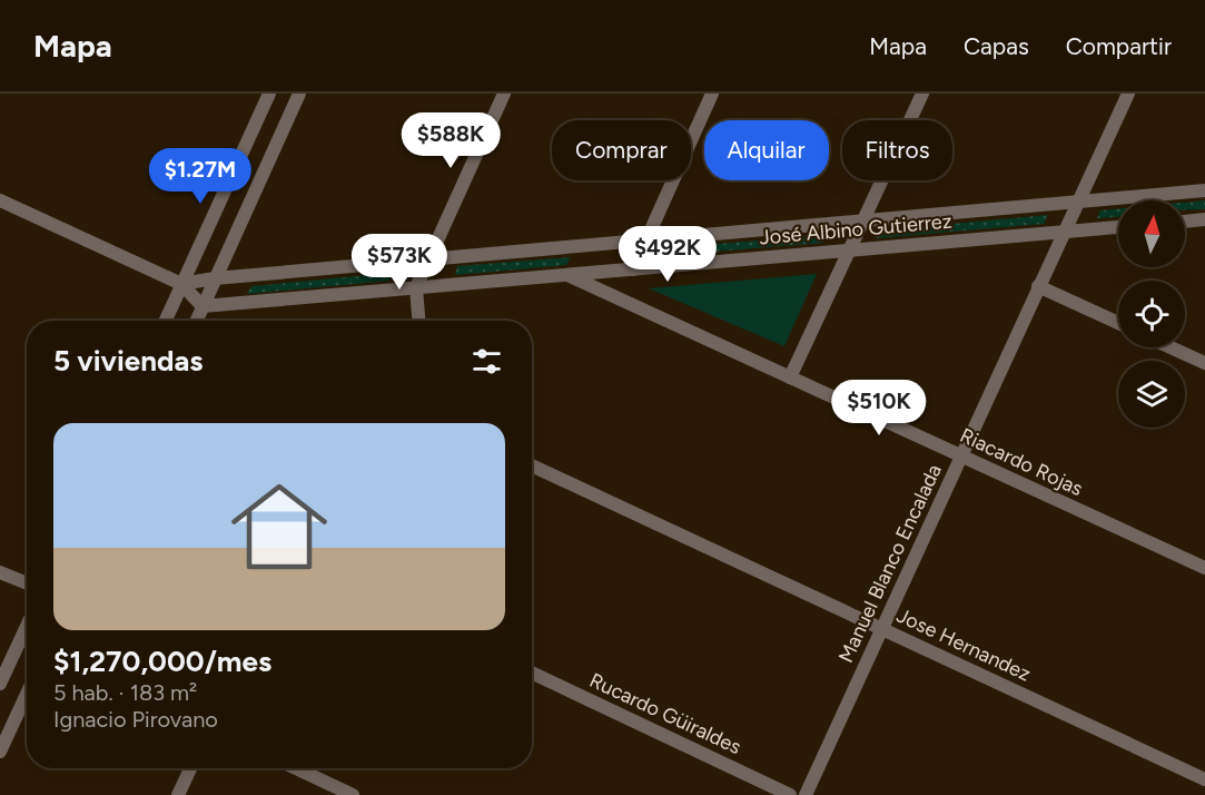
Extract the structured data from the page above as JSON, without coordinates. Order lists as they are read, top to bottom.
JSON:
{
  "streets": {
    "street": [
      "José Albino Gutierrez",
      "Riacardo Rojas",
      "Manuel Blanco Encalada",
      "Jose Hernandez",
      "Rucardo Güiraldes"
    ]
  },
  "crossings": [
    ["José Albino Gutierrez", "Riacardo Rojas"],
    ["José Albino Gutierrez", "Manuel Blanco Encalada"],
    ["Riacardo Rojas", "Manuel Blanco Encalada"],
    ["Manuel Blanco Encalada", "Jose Hernandez"]
  ],
  "north": "top",
  "page": {
    "header": "Mapa",
    "nav": ["Mapa", "Capas", "Compartir"],
    "price": [
      "$588K",
      "$1.27M",
      "$492K",
      "$573K",
      "$510K"
    ],
    "chip": ["Comprar", "Alquilar", "Filtros"],
    "heading": "5 viviendas",
    "list": [
      {
        "name": "$1,270,000/mes",
        "note": "5 hab. · 183 m² · Ignacio Pirovano"
      }
    ]
  }
}
